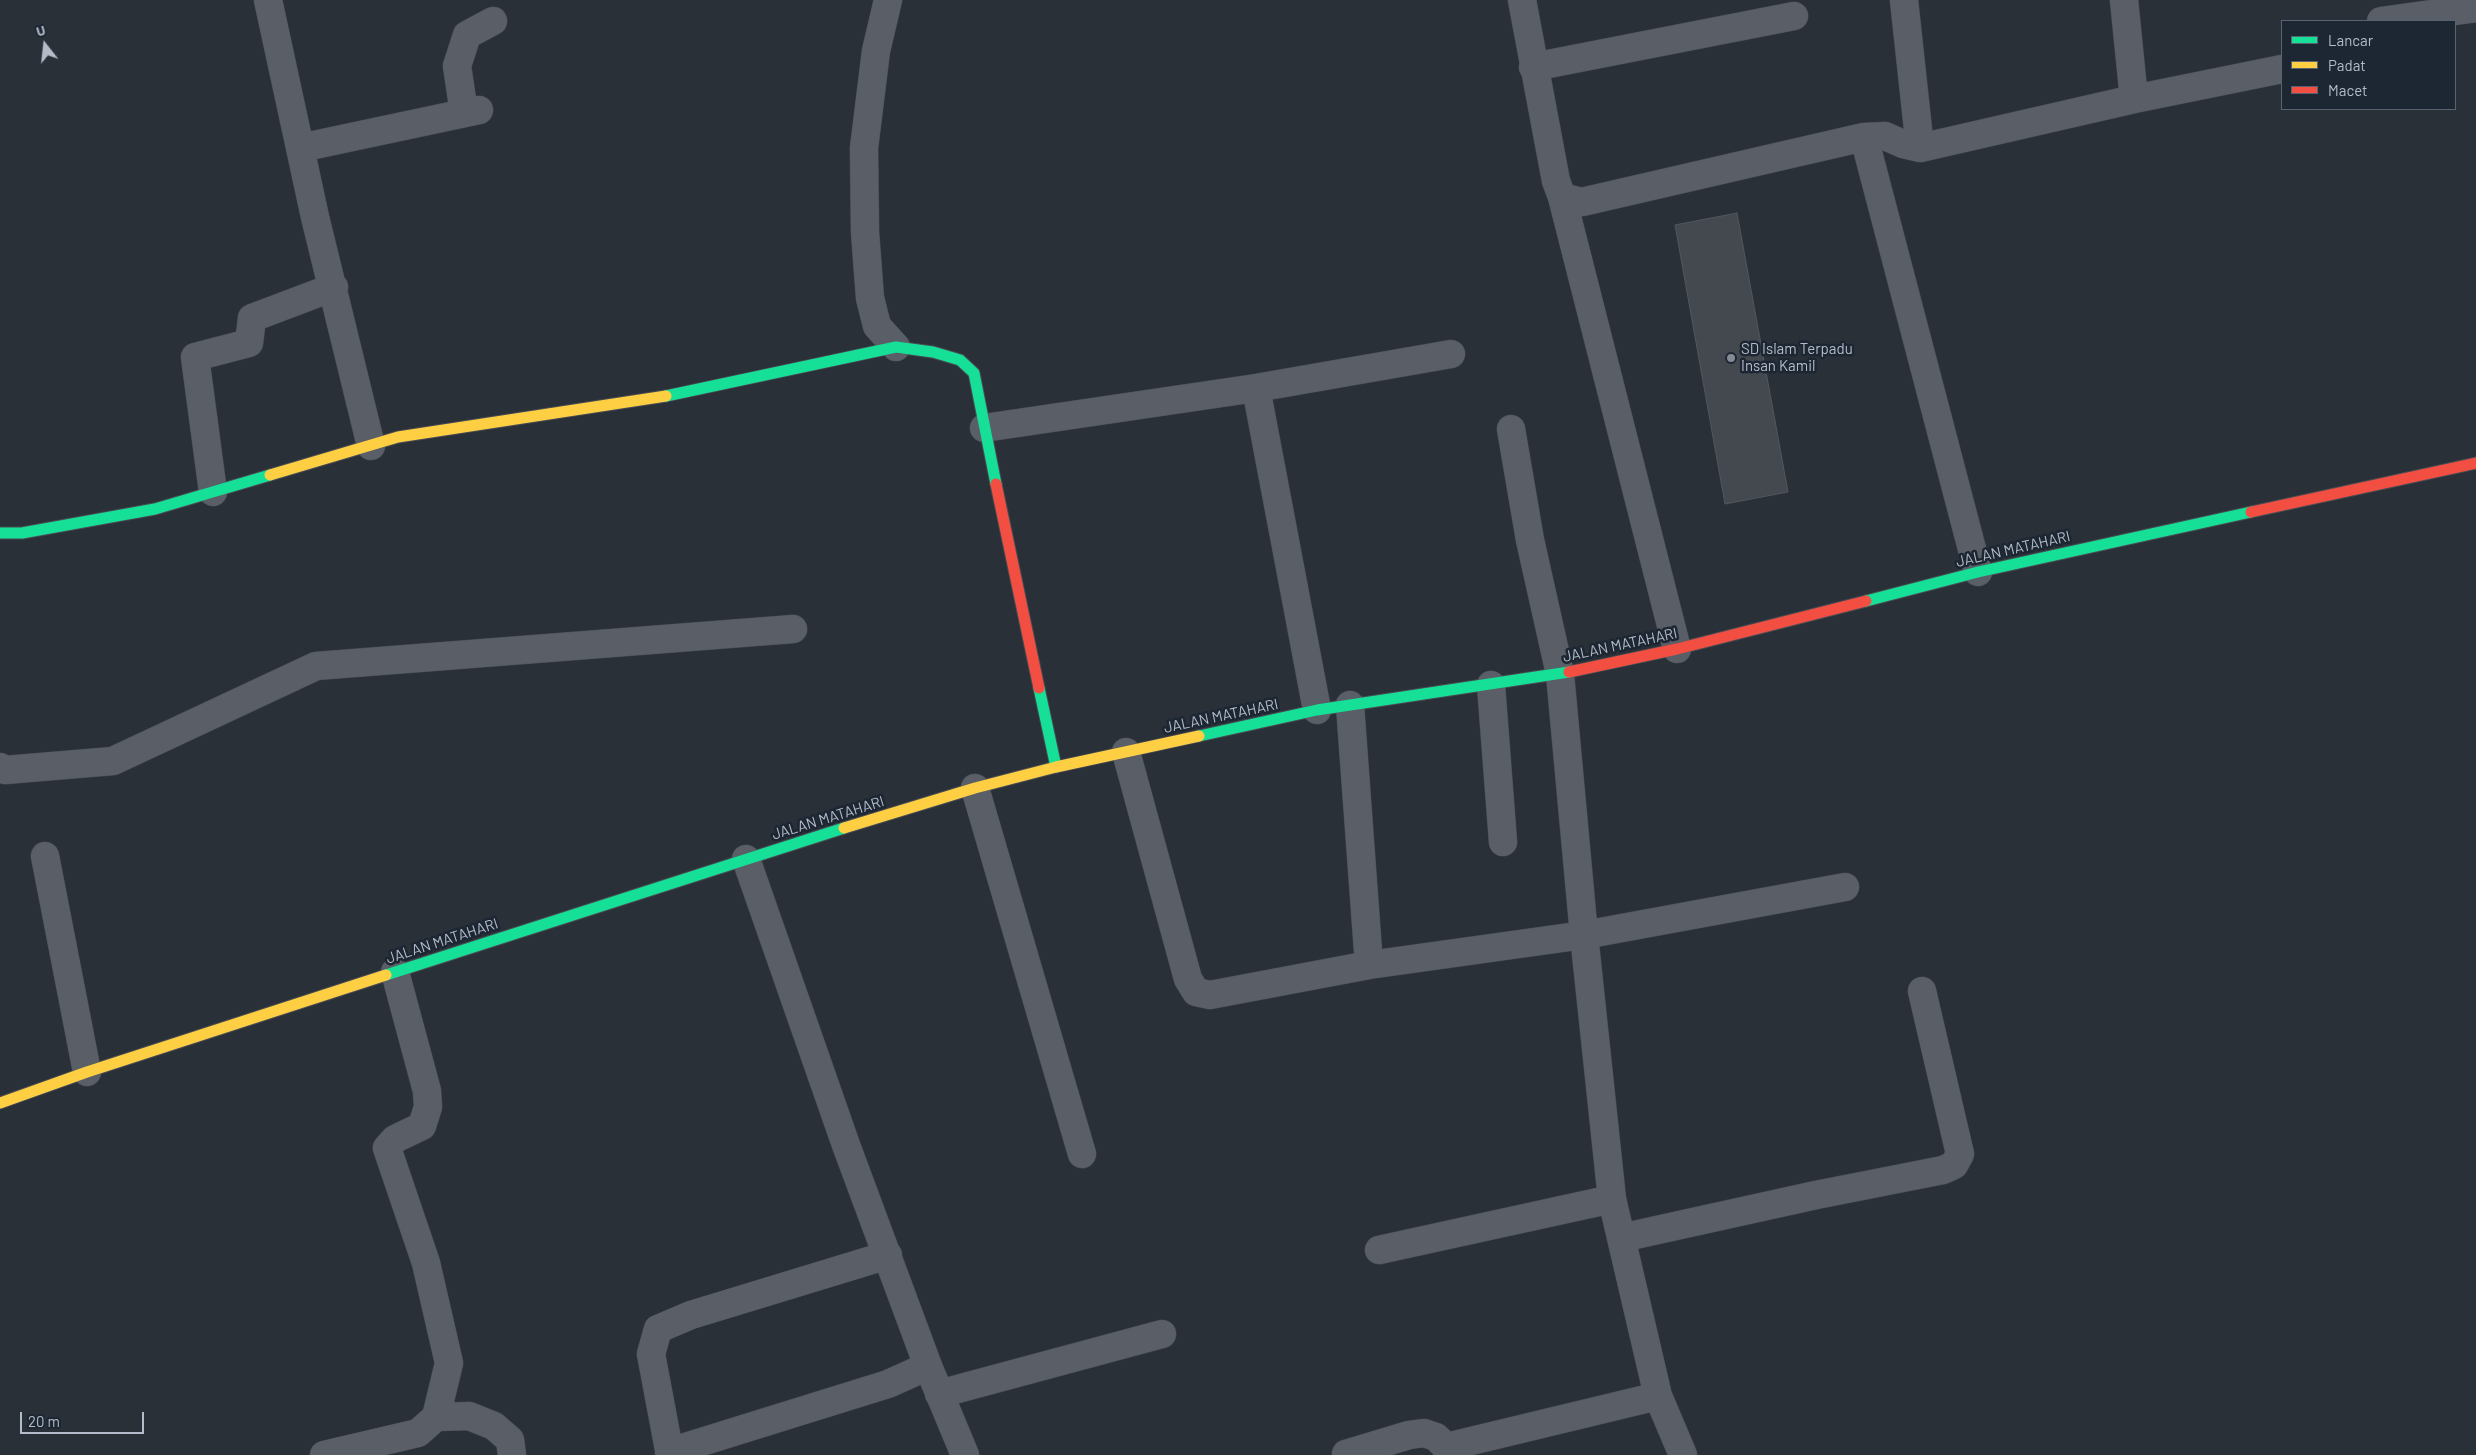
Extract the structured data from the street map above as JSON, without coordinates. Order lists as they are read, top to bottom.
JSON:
{
  "streets": {
    "street": ["JALAN MATAHARI"]
  },
  "places": ["SD Islam Terpadu Insan Kamil"],
  "legend": ["Lancar", "Padat", "Macet"],
  "scale_bar": "20 m",
  "north": "top"
}
